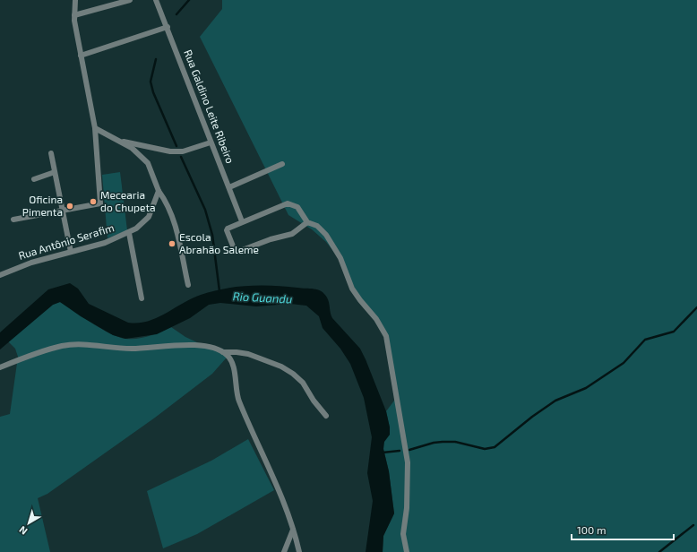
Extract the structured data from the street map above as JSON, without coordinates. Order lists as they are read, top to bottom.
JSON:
{
  "streets": {
    "street": ["Rua Galdino Leite Ribeiro", "Rua Antônio Serafim"]
  },
  "water": ["Rio Guandu"],
  "places": ["Mecearia do Chupeta", "Oficina Pimenta", "Escola Abrahão Saleme"],
  "scale_bar": "100 m",
  "north": "bottom left"
}
